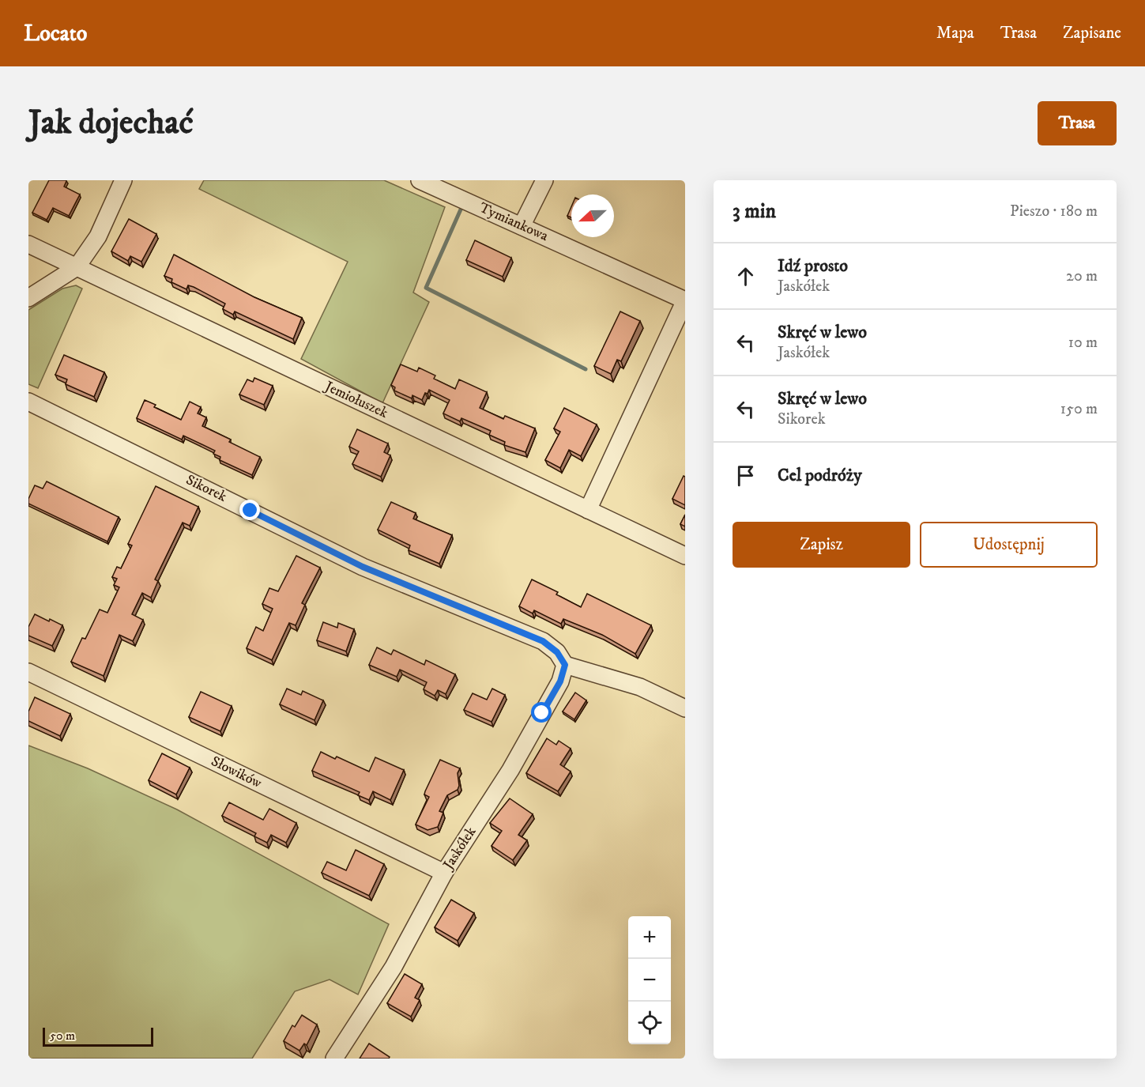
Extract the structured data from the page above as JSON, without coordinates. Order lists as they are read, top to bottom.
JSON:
{
  "streets": {
    "street": [
      "Tymiankowa",
      "Jemiołuszek",
      "Sikorek",
      "Słowików",
      "Jaskółek"
    ]
  },
  "crossings": [
    ["Sikorek", "Jaskółek"],
    ["Słowików", "Jaskółek"]
  ],
  "scale_bar": "50 m",
  "north": "left",
  "page": {
    "header": "Locato",
    "nav": ["Mapa", "Trasa", "Zapisane"],
    "buttons": [
      "Trasa",
      ["Zapisz", "Udostępnij"]
    ],
    "title": "Jak dojechać",
    "heading": ["3 min", "Pieszo · 180 m"],
    "list": [
      ["Idź prosto", "Jaskółek", "20 m"],
      ["Skręć w lewo", "Jaskółek", "10 m"],
      ["Skręć w lewo", "Sikorek", "150 m"],
      "Cel podróży"
    ],
    "map_buttons": ["+", "−"],
    "scale": "50 m"
  }
}
